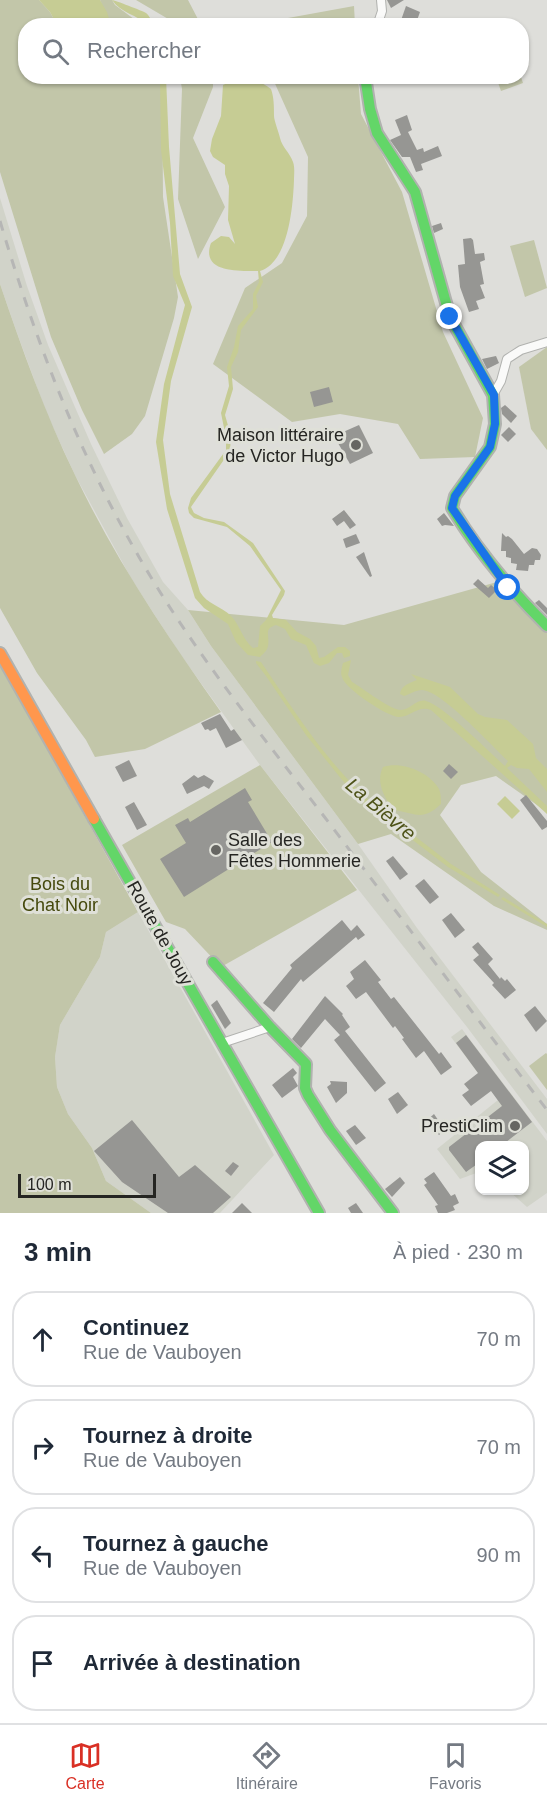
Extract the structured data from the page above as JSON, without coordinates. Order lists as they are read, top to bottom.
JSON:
{
  "streets": {
    "street": ["Route de Jouy"]
  },
  "water": ["La Bièvre"],
  "parks": ["Bois du Chat Noir"],
  "places": ["Maison littéraire de Victor Hugo", "Salle des Fêtes Hommerie", "PrestiClim"],
  "scale_bar": "100 m",
  "page": {
    "search": "Rechercher",
    "scale": "100 m",
    "heading": ["3 min", "À pied · 230 m"],
    "list": [
      ["Continuez", "Rue de Vauboyen", "70 m"],
      ["Tournez à droite", "Rue de Vauboyen", "70 m"],
      ["Tournez à gauche", "Rue de Vauboyen", "90 m"],
      "Arrivée à destination"
    ],
    "nav": ["Carte", "Itinéraire", "Favoris"]
  }
}
